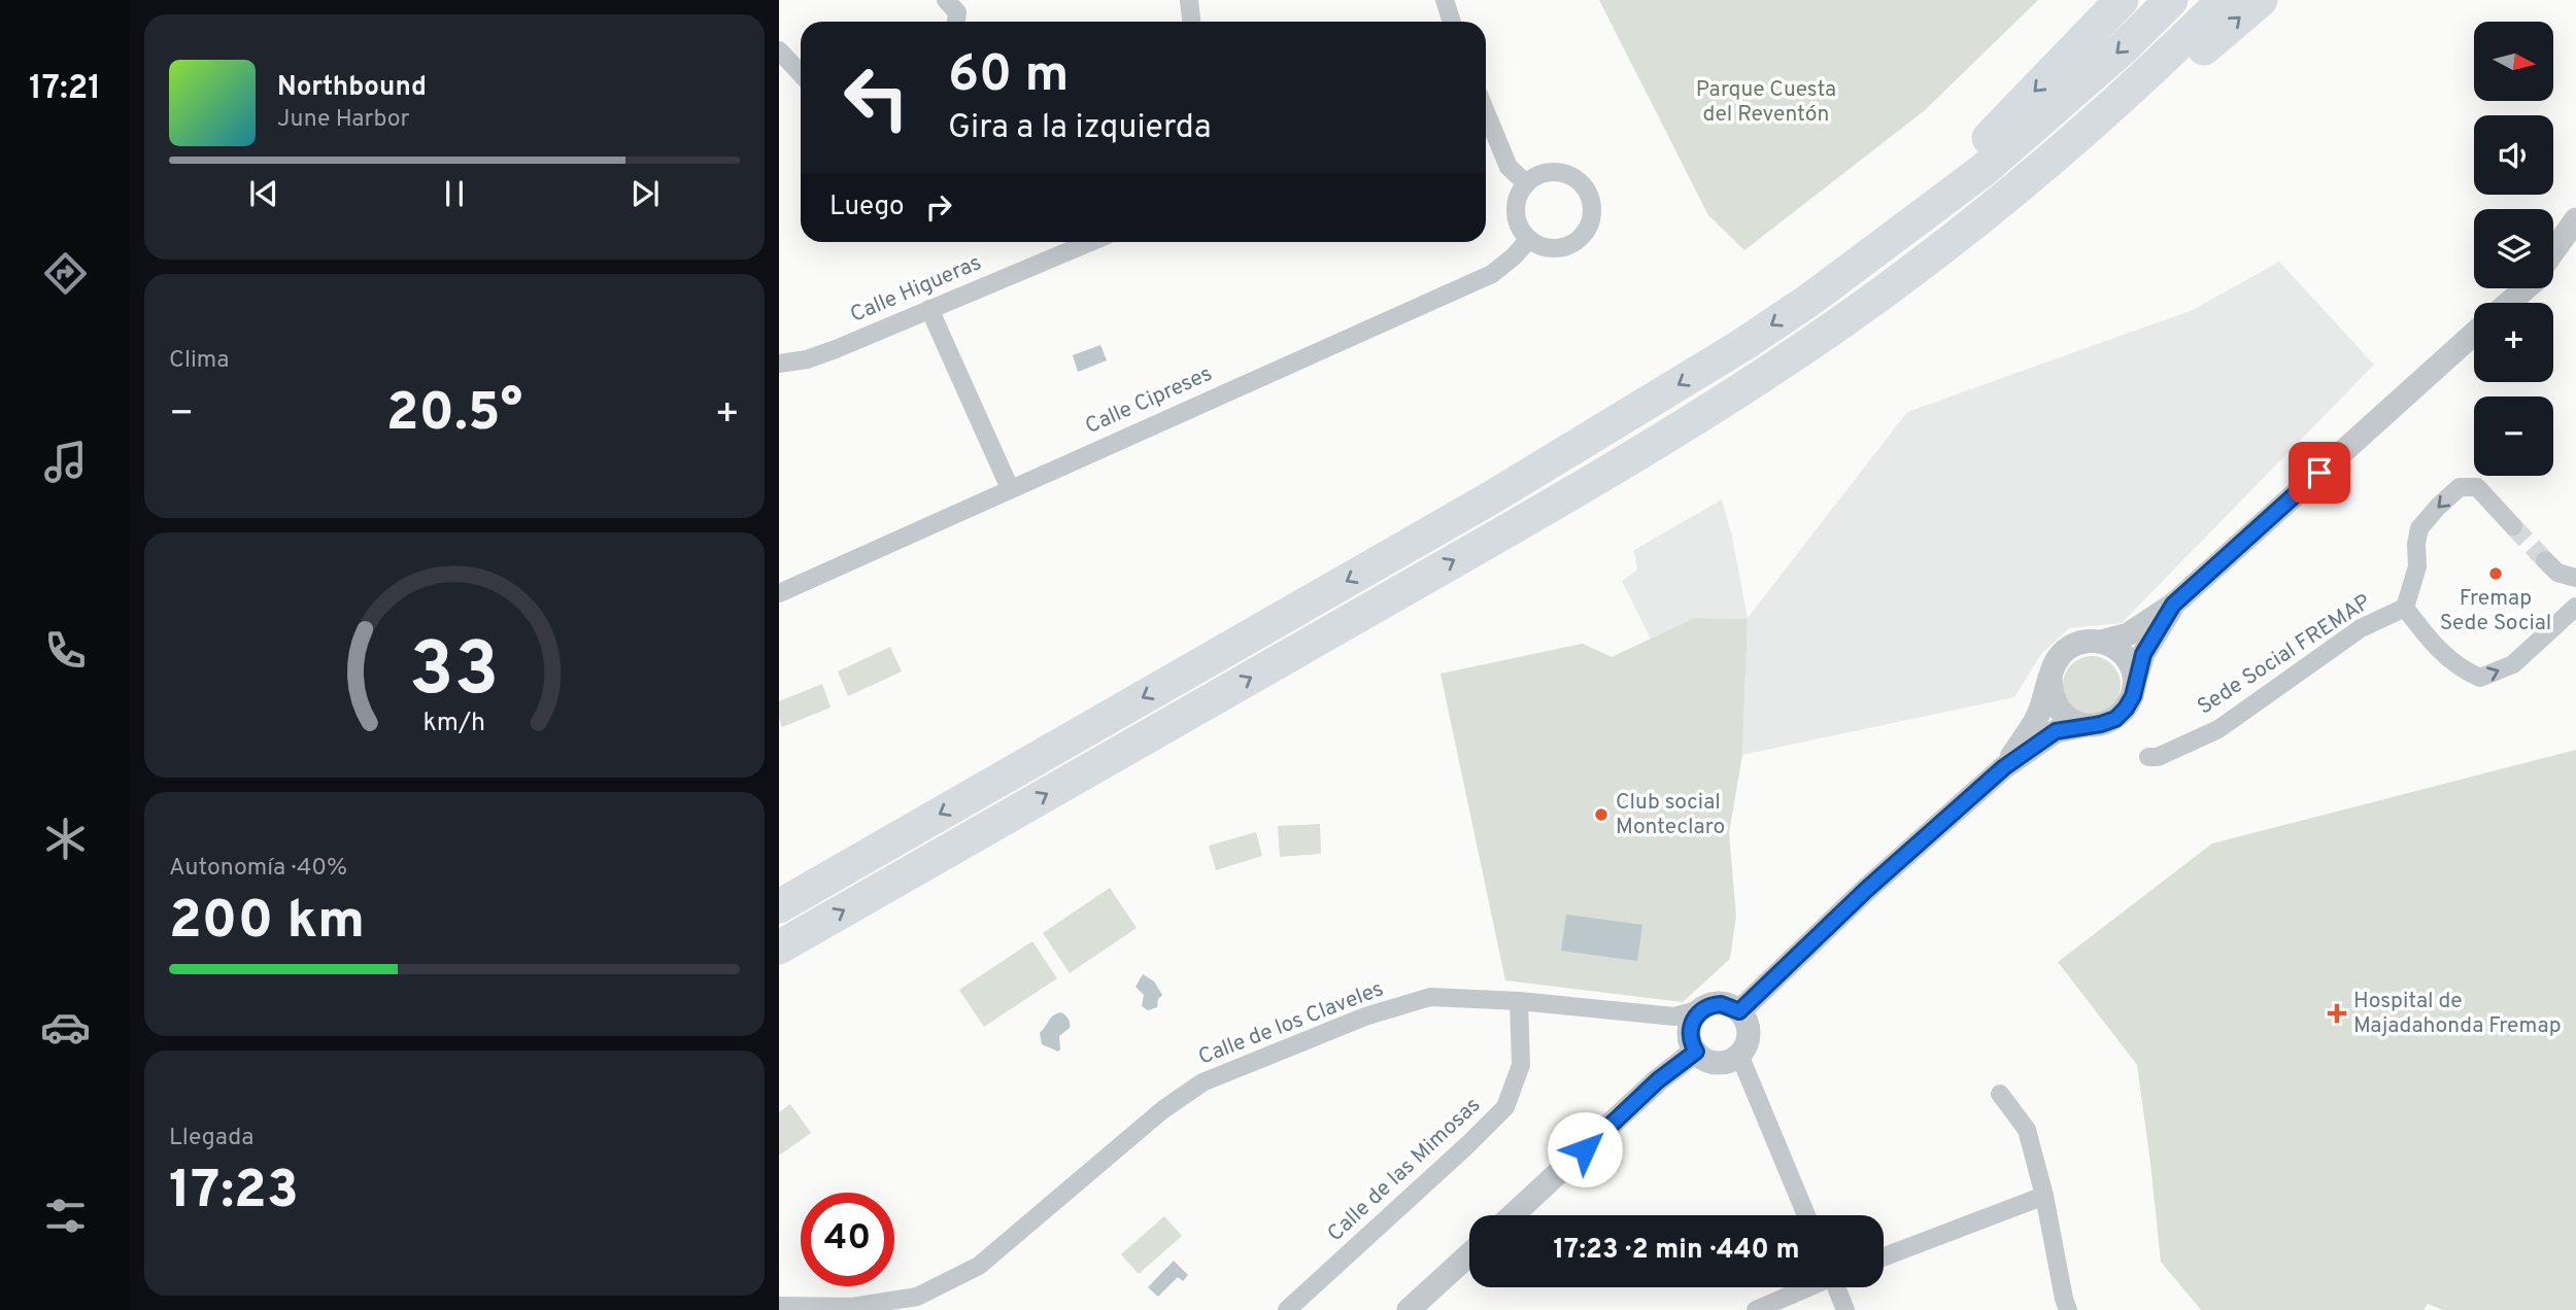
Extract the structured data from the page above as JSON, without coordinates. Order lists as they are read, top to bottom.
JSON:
{
  "streets": {
    "street": [
      "Calle Higueras",
      "Calle Cipreses",
      "Sede Social FREMAP",
      "Calle de los Claveles",
      "Calle de las Mimosas"
    ]
  },
  "crossings": [
    ["Calle de los Claveles", "Calle de las Mimosas"]
  ],
  "parks": ["Parque Cuesta del Reventón"],
  "places": {
    "other": ["Fremap Sede Social", "Club social Monteclaro"],
    "health": ["Hospital de Majadahonda Fremap"]
  },
  "north": "right",
  "page": {
    "tabs": "17:21",
    "map_buttons": ["+", "−"],
    "turn": ["60 m", "Gira a la izquierda"],
    "song": ["Northbound", "June Harbor"],
    "then": "Luego",
    "tile": [
      "Clima",
      ["Autonomía · 40%", "200 km"],
      ["Llegada", "17:23"]
    ],
    "heat": ["−", "20.5°", "+"],
    "limit": "40",
    "trip": "17:23 · 2 min · 440 m",
    "gauge": ["33", "km/h"]
  }
}
